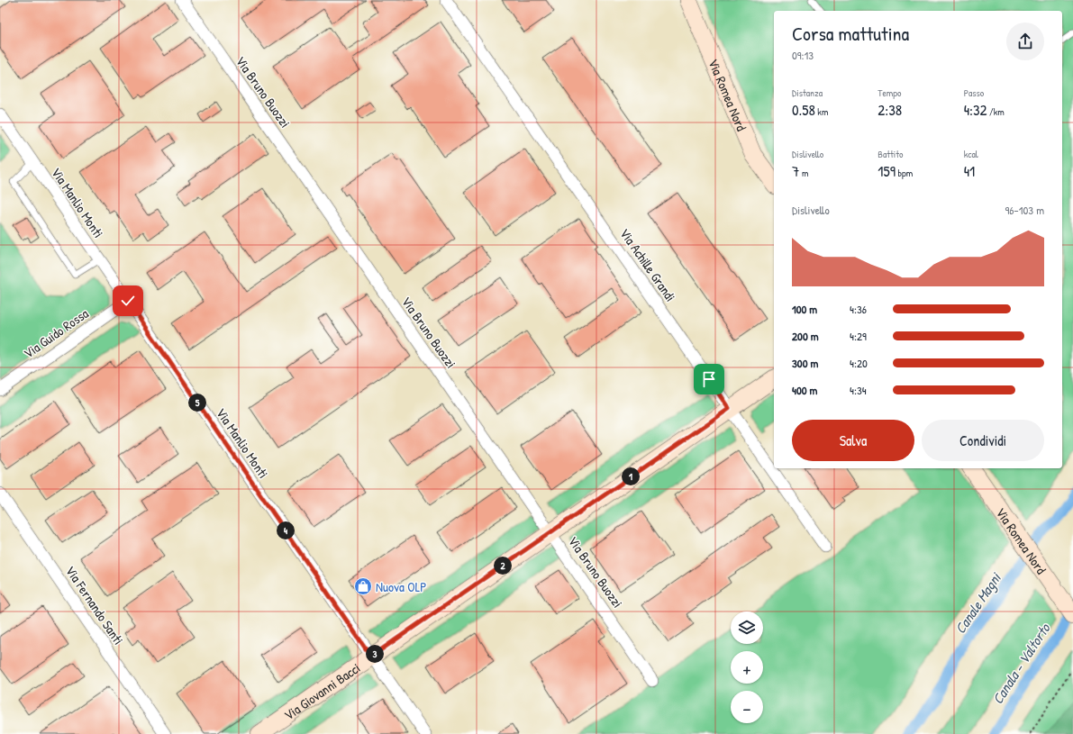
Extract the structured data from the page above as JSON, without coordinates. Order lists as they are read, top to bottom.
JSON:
{
  "streets": {
    "main road": ["Via Romea Nord", "Via Giovanni Bacci"],
    "street": [
      "Via Bruno Buozzi",
      "Via Manlio Monti",
      "Via Achille Grandi",
      "Via Guido Rossa",
      "Via Fernando Santi"
    ]
  },
  "crossings": [
    ["Via Bruno Buozzi", "Via Giovanni Bacci"],
    ["Via Manlio Monti", "Via Guido Rossa"],
    ["Via Manlio Monti", "Via Giovanni Bacci"],
    ["Via Achille Grandi", "Via Giovanni Bacci"]
  ],
  "water": ["Canale Magni", "Canala - Valtorto"],
  "places": {
    "shop": ["Nuova OLP"]
  },
  "page": {
    "heading": ["Corsa mattutina", "09:13"],
    "stats": [
      ["Distanza", "0.58 km"],
      ["Tempo", "2:38"],
      ["Passo", "4:32 /km"],
      ["Dislivello", "7 m"],
      ["Battito", "159 bpm"],
      ["kcal", "41"]
    ],
    "chart": ["Dislivello", "96–103 m"],
    "list": [
      {
        "name": "100 m",
        "note": "4:36"
      },
      {
        "name": "200 m",
        "note": "4:29"
      },
      {
        "name": "300 m",
        "note": "4:20"
      },
      {
        "name": "400 m",
        "note": "4:34"
      }
    ],
    "pins": [
      "5",
      "1",
      "4",
      "2",
      "3"
    ],
    "buttons": ["Salva", "Condividi"],
    "map_buttons": ["+", "−"]
  }
}
